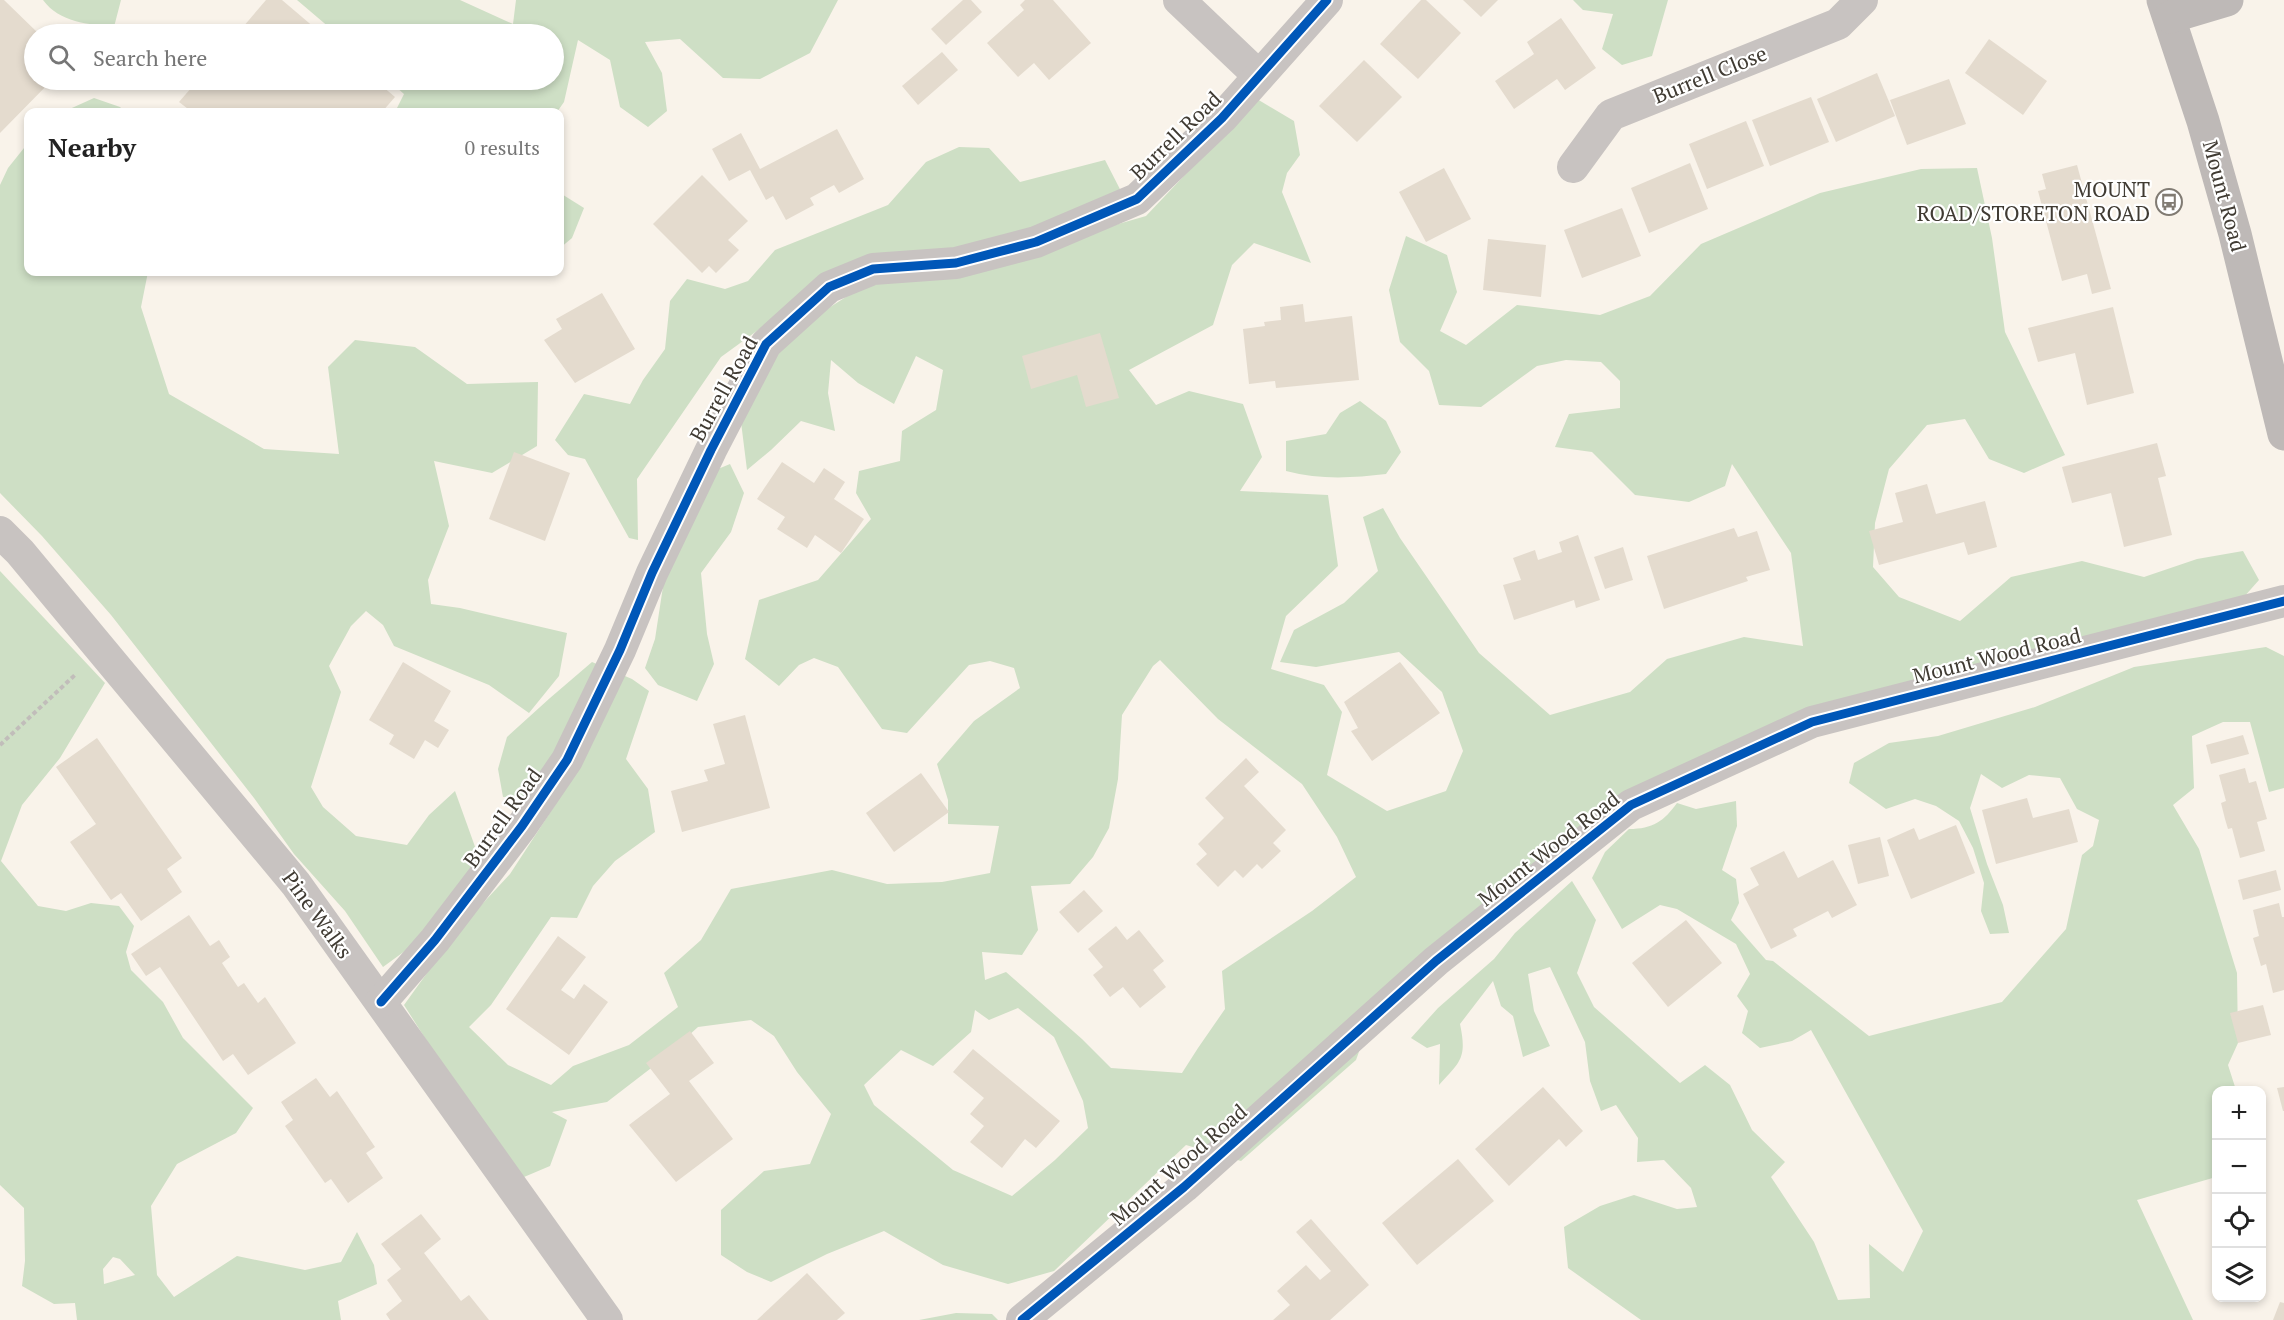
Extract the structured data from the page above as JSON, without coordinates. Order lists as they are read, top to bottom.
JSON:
{
  "streets": {
    "main road": ["Mount Road"],
    "street": [
      "Burrell Close",
      "Burrell Road",
      "Mount Wood Road",
      "Pine Walks"
    ]
  },
  "crossings": [
    ["Burrell Road", "Pine Walks"]
  ],
  "places": {
    "bus stop": ["MOUNT ROAD/STORETON ROAD"]
  },
  "page": {
    "search": "Search here",
    "heading": ["Nearby", "0 results"],
    "map_buttons": ["+", "−"]
  }
}
